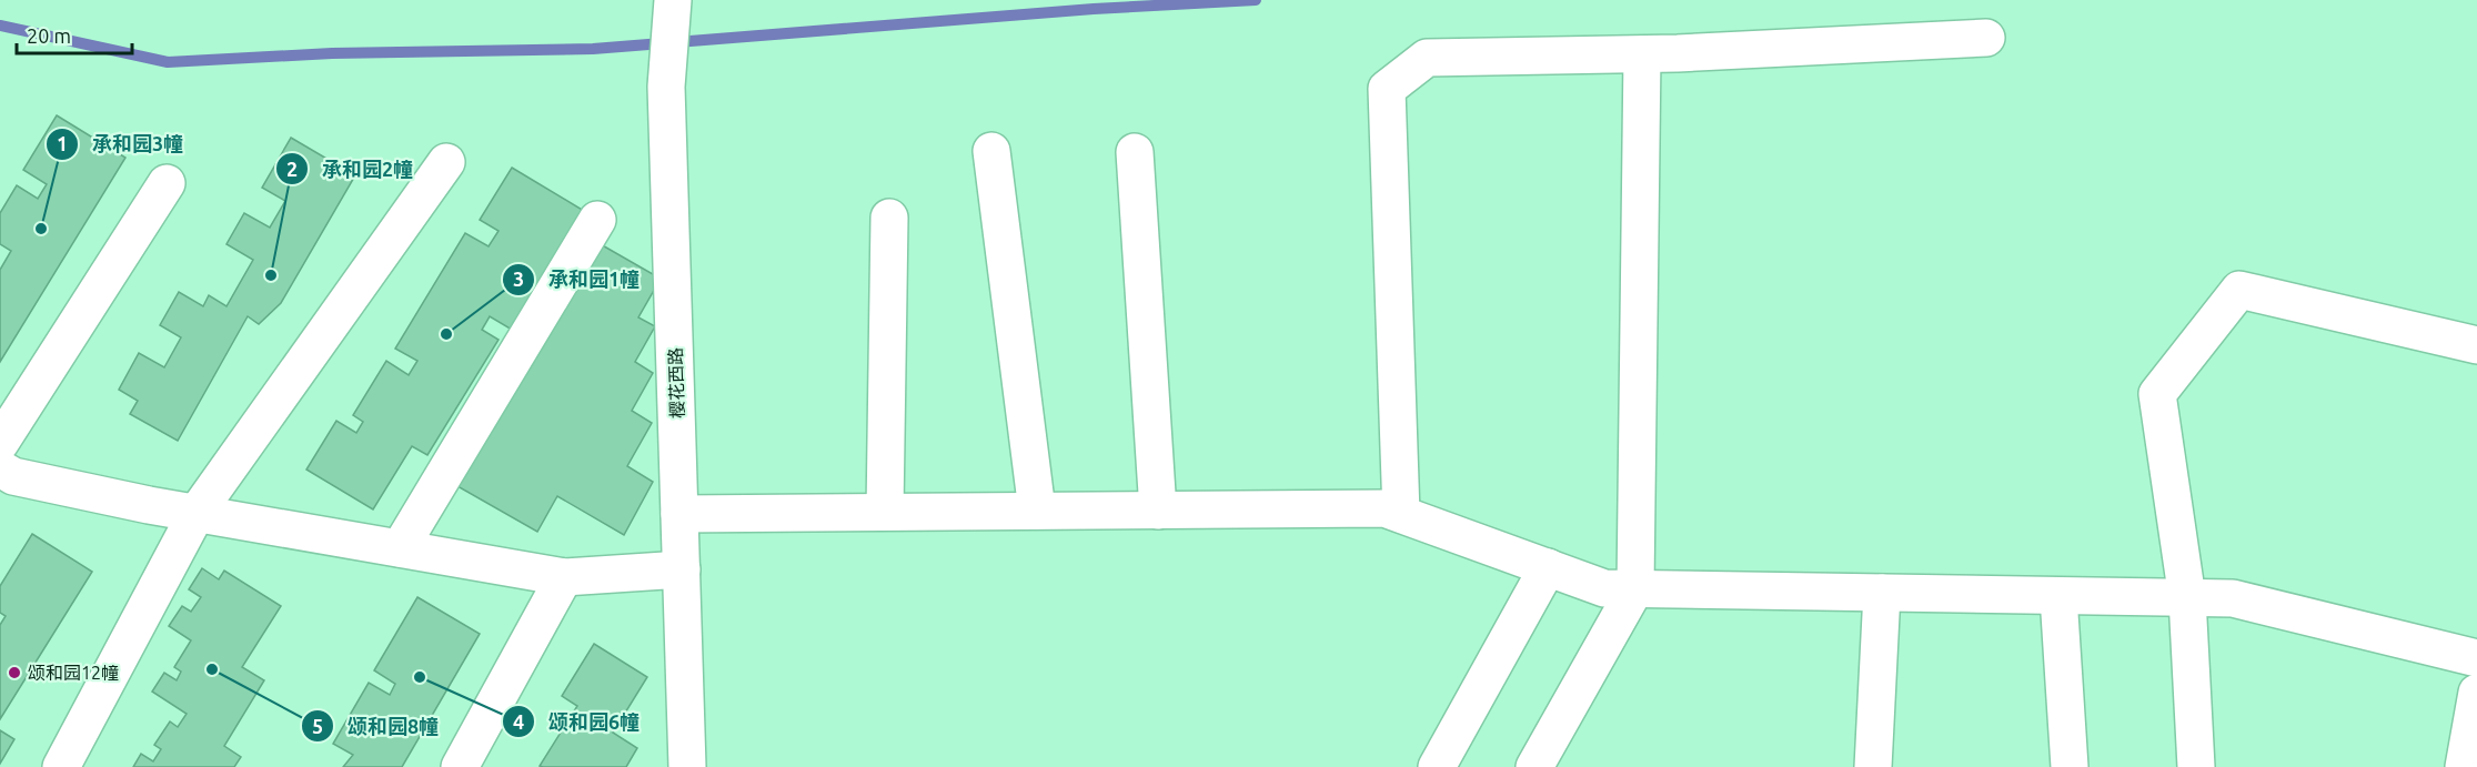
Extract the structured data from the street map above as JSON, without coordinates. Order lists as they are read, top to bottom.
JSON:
{
  "streets": {
    "street": ["樱花西路"]
  },
  "places": [
    "承和园3幢",
    "承和园2幢",
    "承和园1幢",
    "颂和园8幢",
    "颂和园12幢",
    "颂和园6幢"
  ],
  "scale_bar": "20 m"
}
